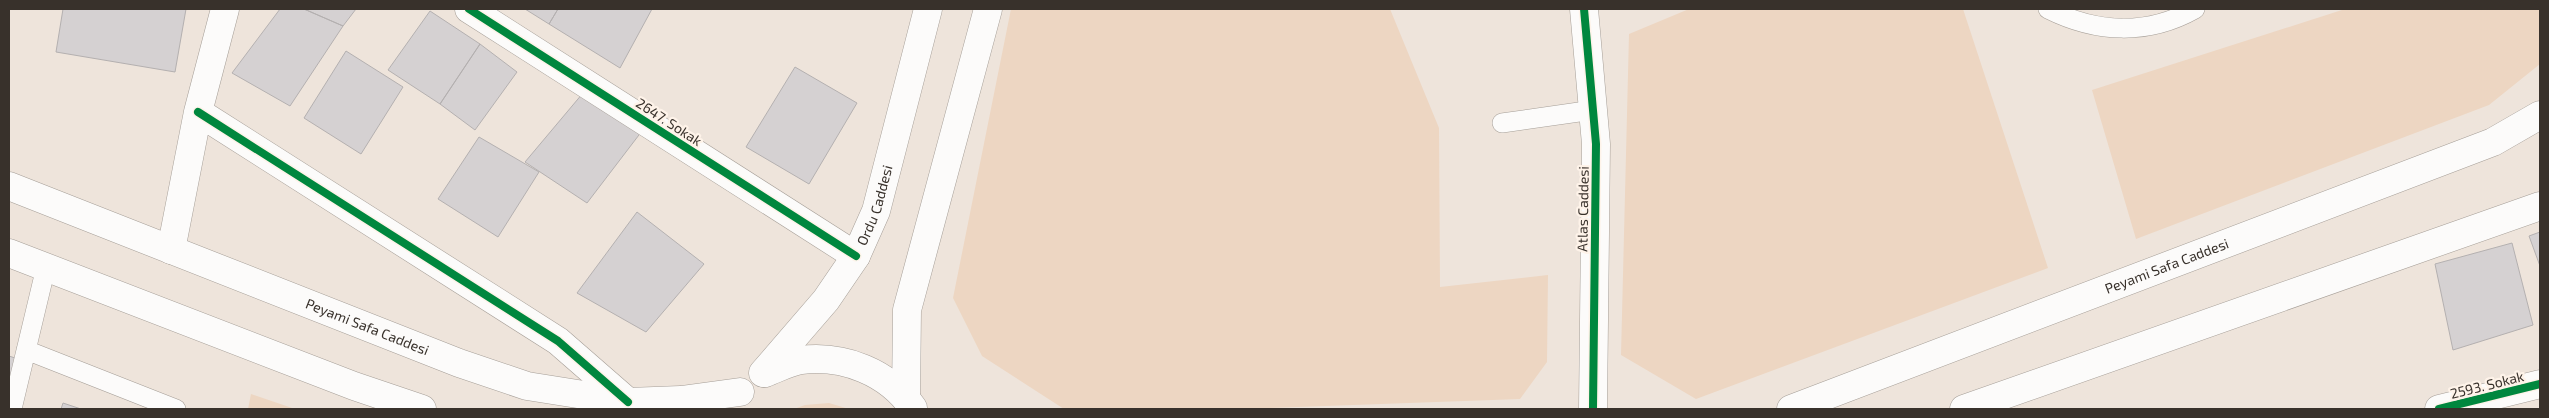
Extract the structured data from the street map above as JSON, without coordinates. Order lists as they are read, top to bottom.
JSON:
{
  "streets": {
    "main road": [
      "2647. Sokak",
      "Ordu Caddesi",
      "Atlas Caddesi",
      "Peyami Safa Caddesi",
      "2593. Sokak"
    ]
  },
  "crossings": [
    ["2647. Sokak", "Ordu Caddesi"]
  ]
}
